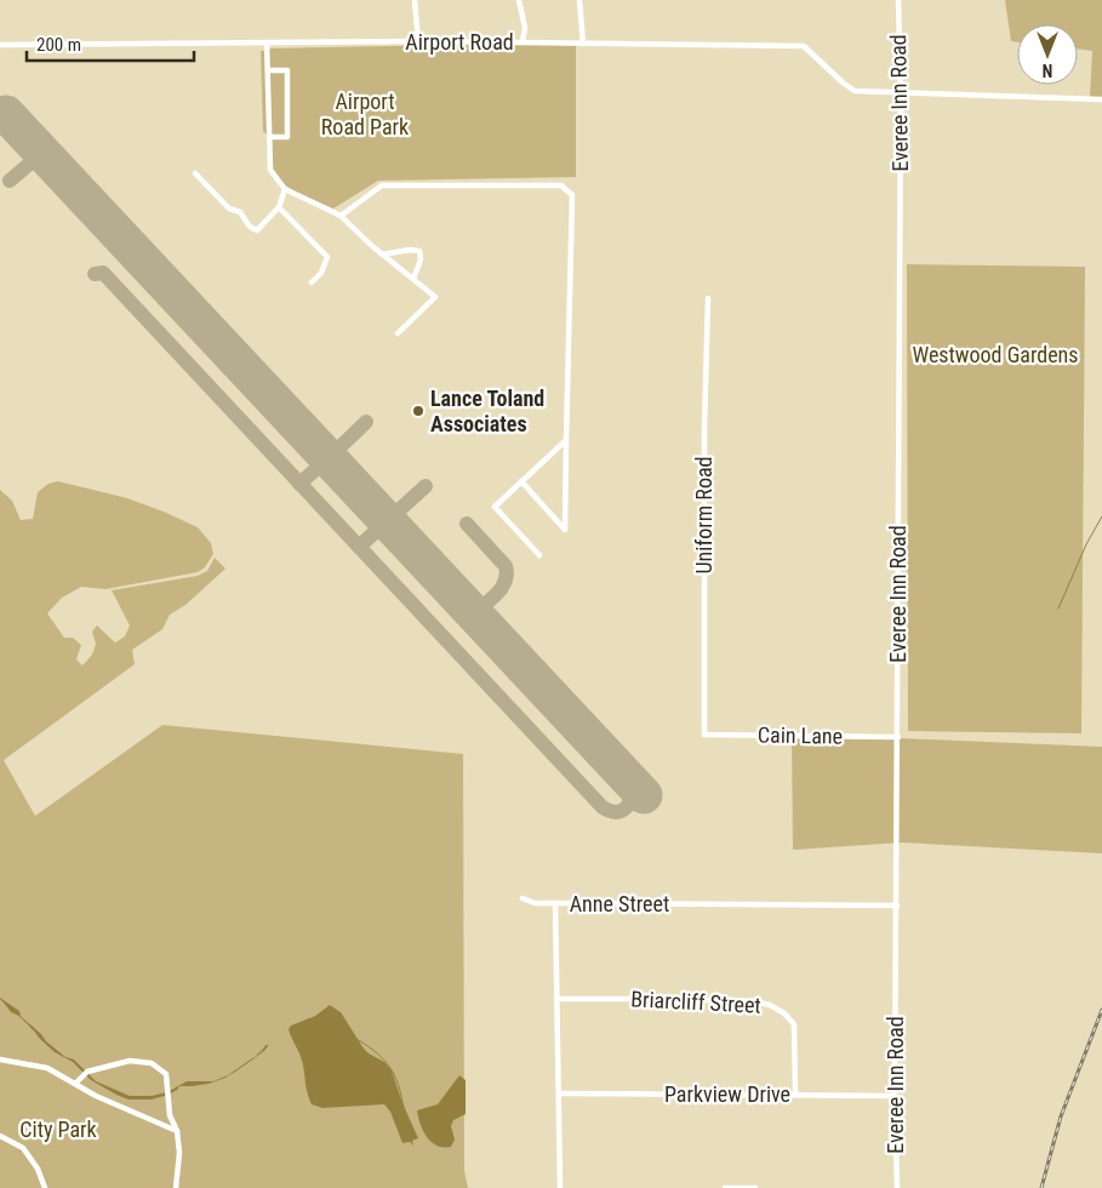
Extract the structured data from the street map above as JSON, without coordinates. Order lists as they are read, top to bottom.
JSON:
{
  "streets": {
    "street": [
      "Airport Road",
      "Everee Inn Road",
      "Uniform Road",
      "Cain Lane",
      "Anne Street",
      "Briarcliff Street",
      "Parkview Drive"
    ]
  },
  "crossings": [
    ["Airport Road", "Everee Inn Road"],
    ["Everee Inn Road", "Cain Lane"],
    ["Everee Inn Road", "Anne Street"],
    ["Everee Inn Road", "Parkview Drive"],
    ["Uniform Road", "Cain Lane"],
    ["Anne Street", "Briarcliff Street"],
    ["Anne Street", "Parkview Drive"],
    ["Briarcliff Street", "Parkview Drive"]
  ],
  "parks": ["Airport Road Park", "Westwood Gardens", "City Park"],
  "places": ["Lance Toland Associates"],
  "scale_bar": "200 m",
  "north": "bottom"
}
